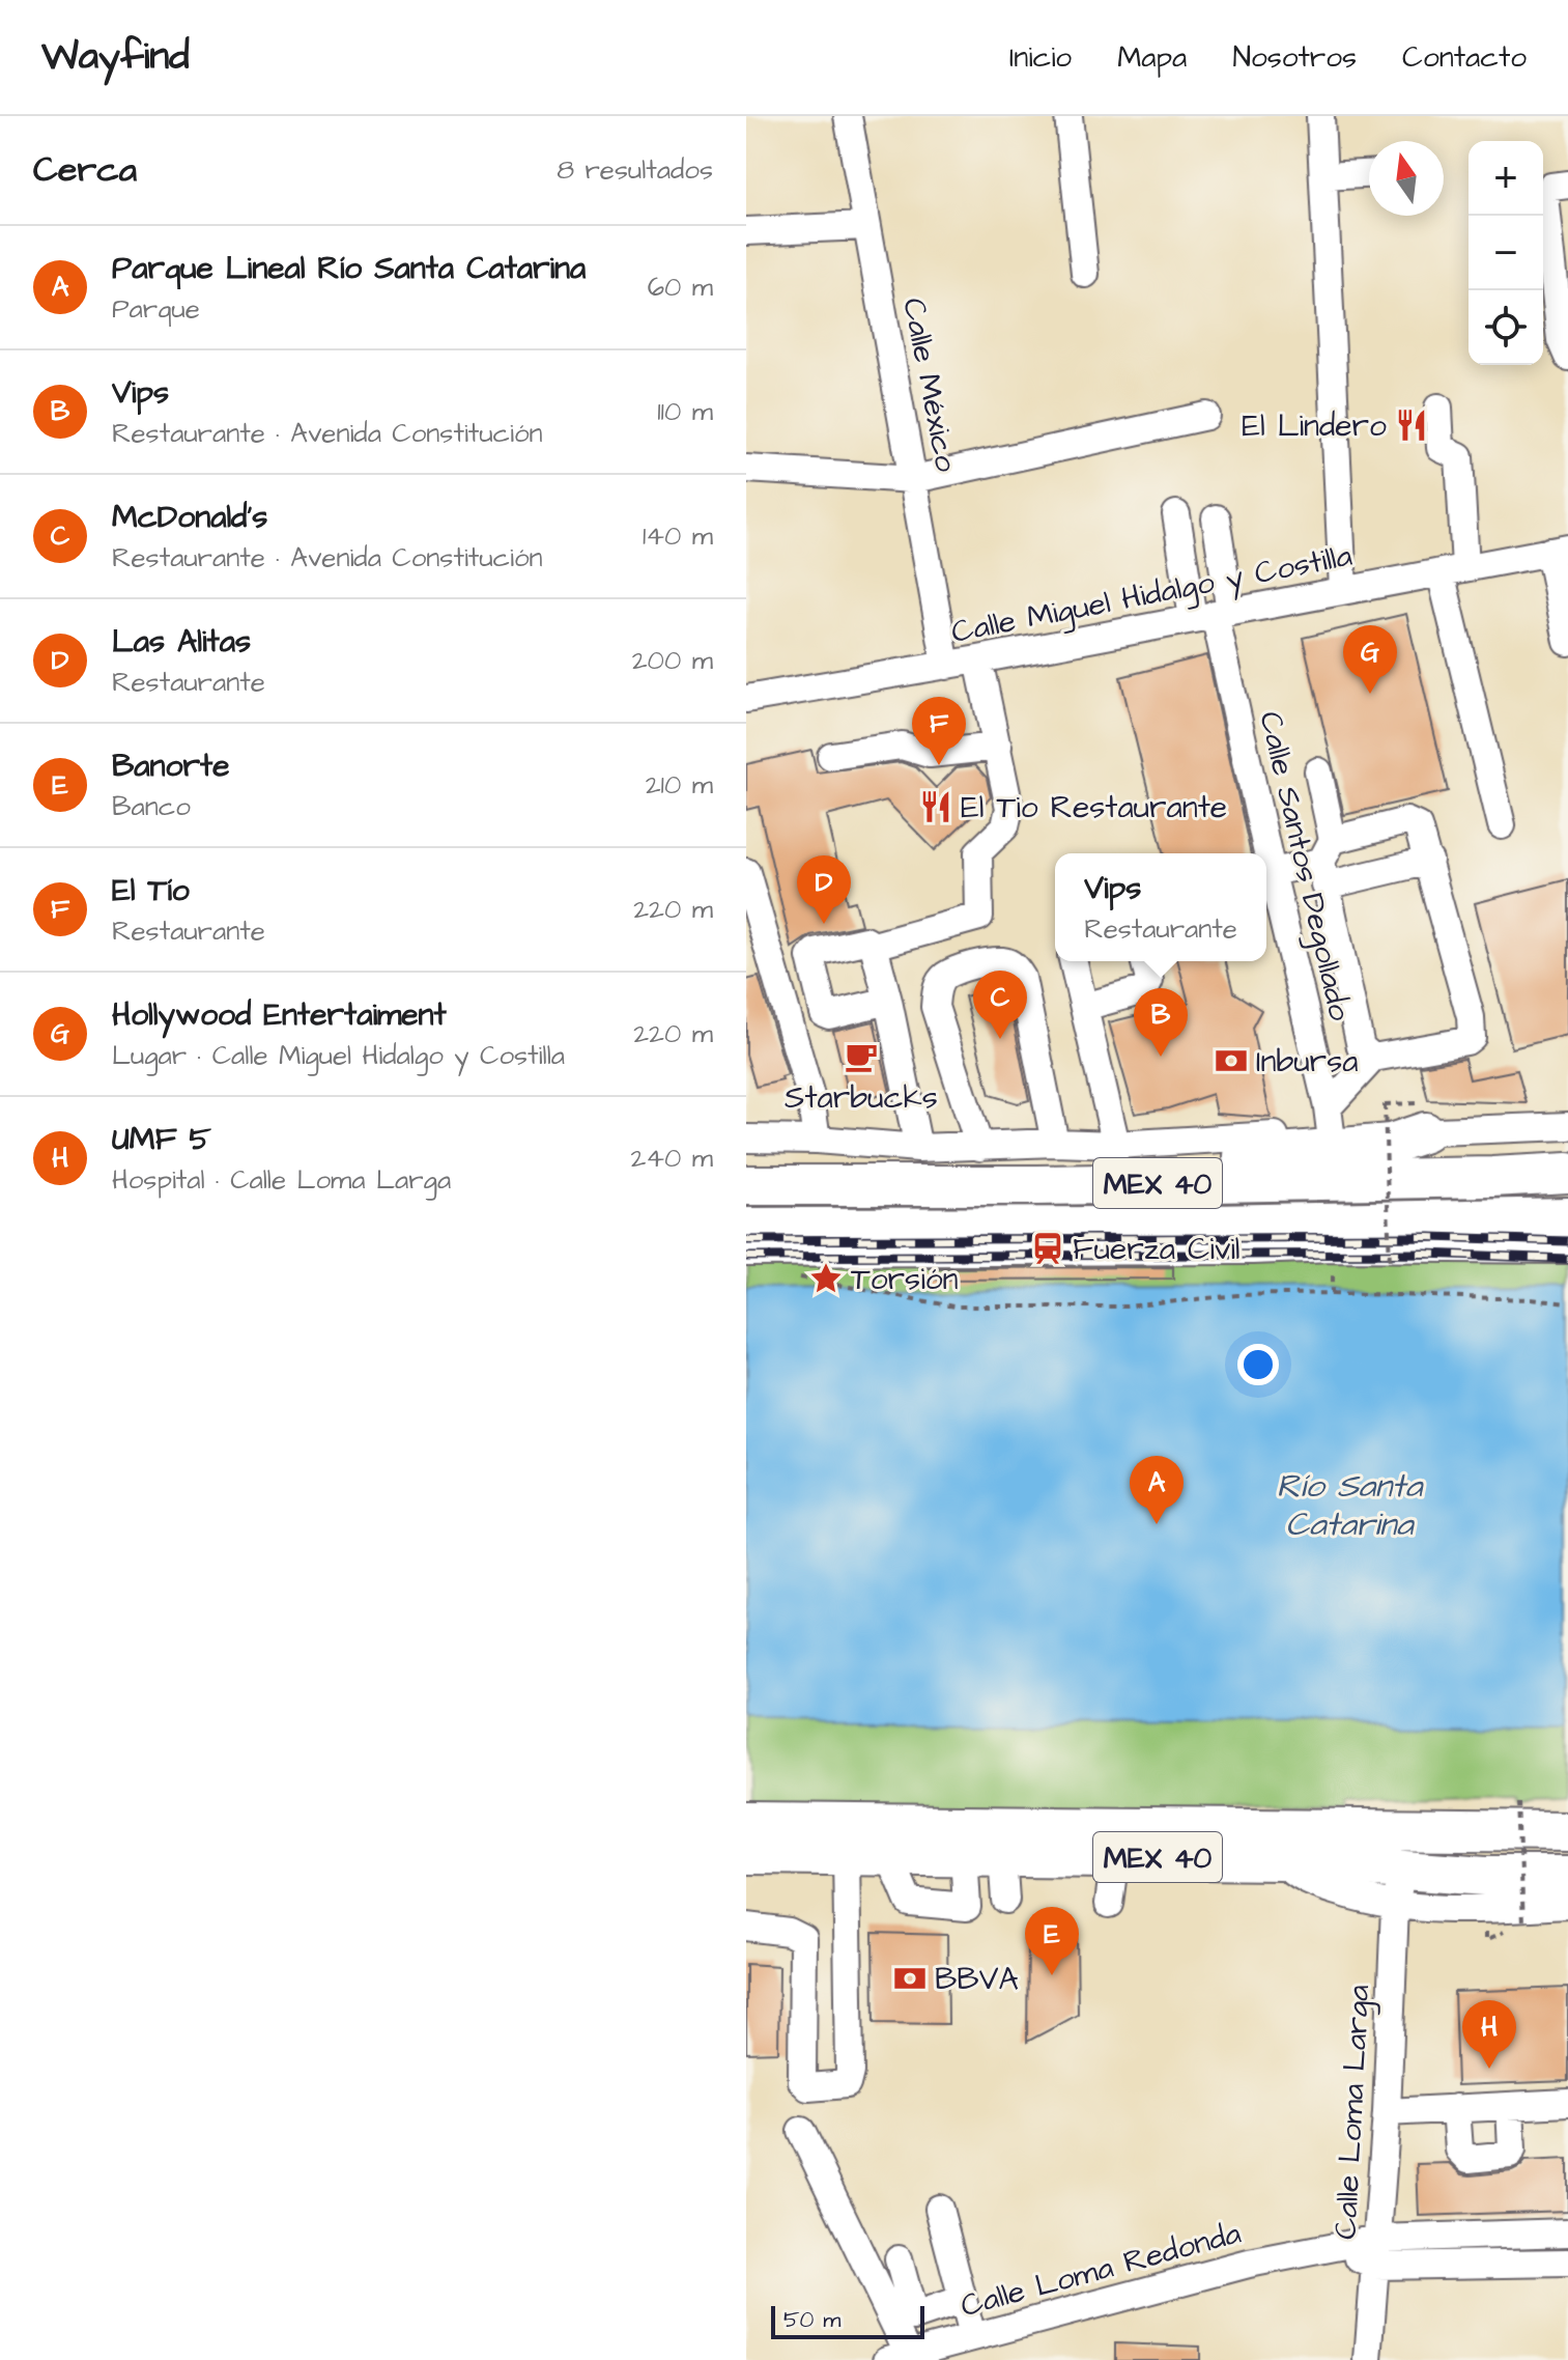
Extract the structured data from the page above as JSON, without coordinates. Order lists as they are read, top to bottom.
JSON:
{
  "streets": {
    "highway": ["MEX 40"],
    "street": [
      "Calle México",
      "Calle Miguel Hidalgo y Costilla",
      "Calle Santos Degollado",
      "Calle Loma Larga",
      "Calle Loma Redonda"
    ]
  },
  "crossings": [
    ["Calle México", "Calle Miguel Hidalgo y Costilla"],
    ["Calle Miguel Hidalgo y Costilla", "Calle Santos Degollado"],
    ["MEX 40", "Calle Loma Larga"],
    ["Calle Loma Larga", "Calle Loma Redonda"]
  ],
  "water": ["Río Santa Catarina"],
  "places": {
    "restaurant": ["El Lindero", "El Tio Restaurante"],
    "cafe": ["Starbucks"],
    "bank": ["Inbursa", "BBVA"],
    "station": ["Fuerza Civil"],
    "place": ["Torsión"]
  },
  "scale_bar": "50 m",
  "north": "top",
  "page": {
    "header": "Wayfind",
    "nav": [
      "Inicio",
      "Mapa",
      "Nosotros",
      "Contacto"
    ],
    "heading": ["Cerca", "8 resultados"],
    "map_buttons": ["+", "−"],
    "list": [
      {
        "mark": "A",
        "name": "Parque Lineal Río Santa Catarina",
        "note": "Parque",
        "value": "60 m"
      },
      {
        "mark": "B",
        "name": "Vips",
        "note": "Restaurante · Avenida Constitución",
        "value": "110 m"
      },
      {
        "mark": "C",
        "name": "McDonald's",
        "note": "Restaurante · Avenida Constitución",
        "value": "140 m"
      },
      {
        "mark": "D",
        "name": "Las Alitas",
        "note": "Restaurante",
        "value": "200 m"
      },
      {
        "mark": "E",
        "name": "Banorte",
        "note": "Banco",
        "value": "210 m"
      },
      {
        "mark": "F",
        "name": "El Tío",
        "note": "Restaurante",
        "value": "220 m"
      },
      {
        "mark": "G",
        "name": "Hollywood Entertaiment",
        "note": "Lugar · Calle Miguel Hidalgo y Costilla",
        "value": "220 m"
      },
      {
        "mark": "H",
        "name": "UMF 5",
        "note": "Hospital · Calle Loma Larga",
        "value": "240 m"
      }
    ],
    "pins": [
      "G",
      "F",
      "D",
      "C",
      "B",
      "A",
      "E",
      "H"
    ],
    "popup": ["Vips", "Restaurante"],
    "scale": "50 m"
  }
}
